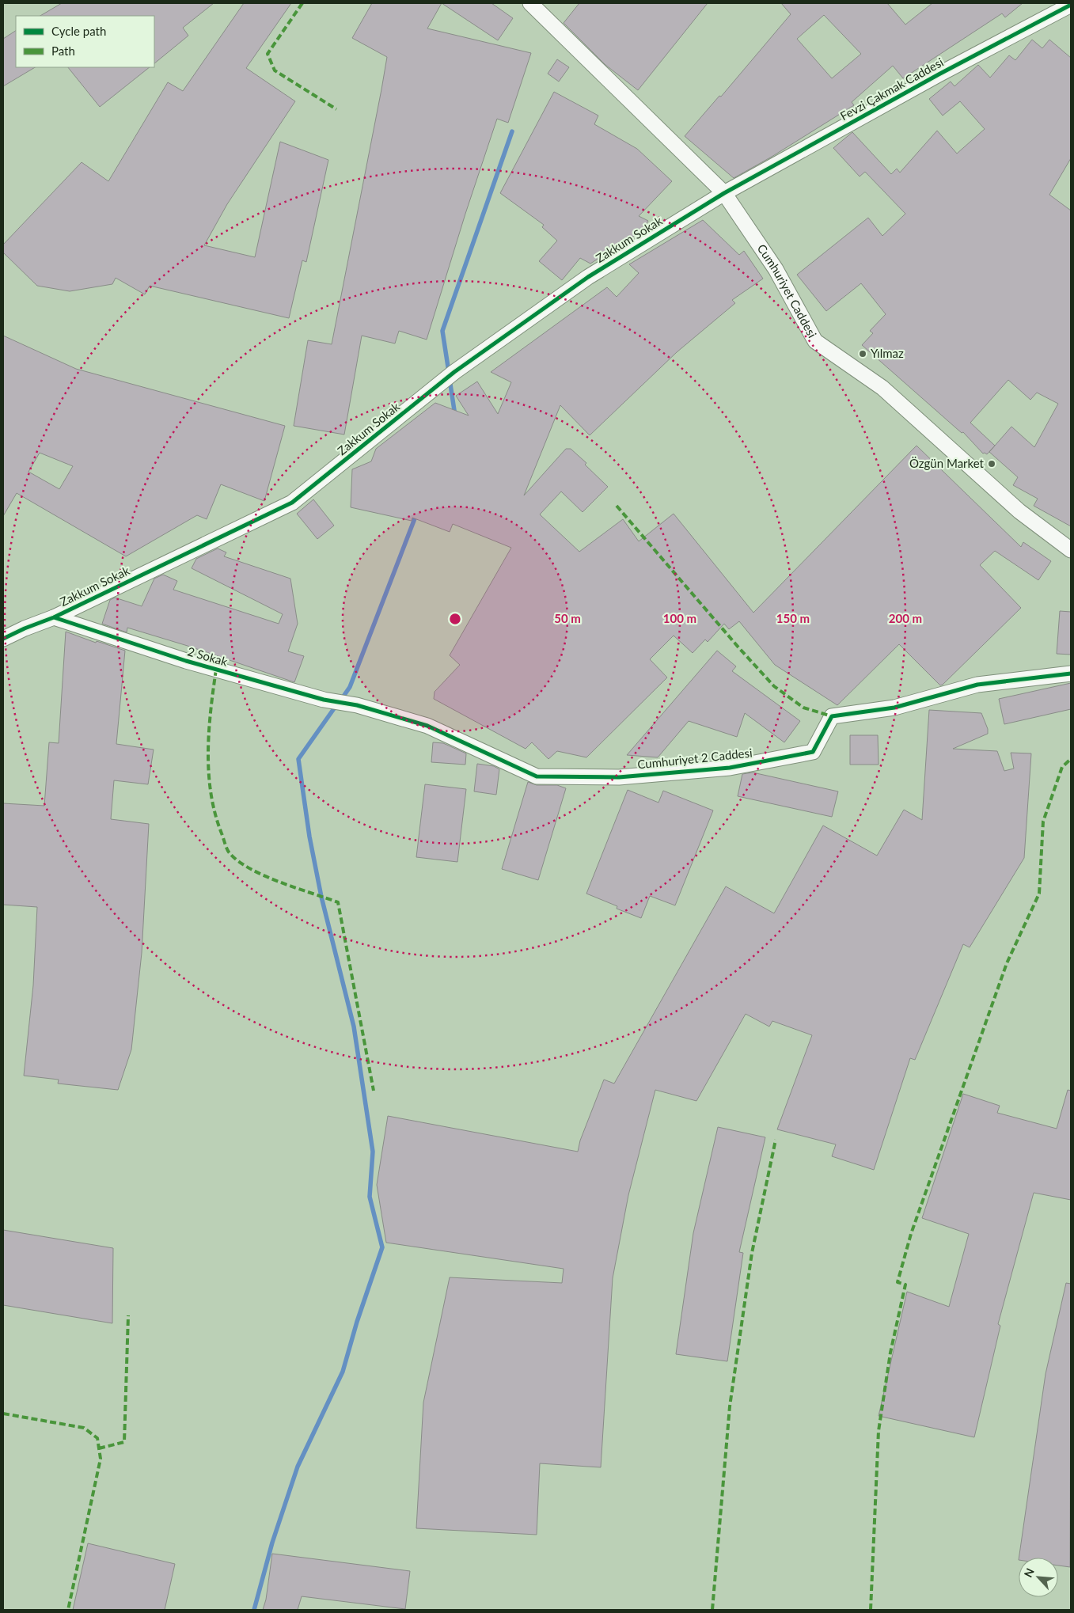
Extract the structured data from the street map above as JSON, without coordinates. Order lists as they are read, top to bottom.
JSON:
{
  "streets": {
    "street": [
      "Fevzi Çakmak Caddesi",
      "Zakkum Sokak",
      "Cumhuriyet Caddesi",
      "2 Sokak",
      "Cumhuriyet 2 Caddesi"
    ]
  },
  "crossings": [
    ["Fevzi Çakmak Caddesi", "Zakkum Sokak"],
    ["Fevzi Çakmak Caddesi", "Cumhuriyet Caddesi"],
    ["Zakkum Sokak", "Cumhuriyet Caddesi"],
    ["Zakkum Sokak", "2 Sokak"],
    ["2 Sokak", "Cumhuriyet 2 Caddesi"]
  ],
  "places": ["Yılmaz", "Özgün Market"],
  "legend": ["Cycle path", "Path"],
  "north": "top left",
  "rings": [
    "50 m",
    "100 m",
    "150 m",
    "200 m"
  ]
}
